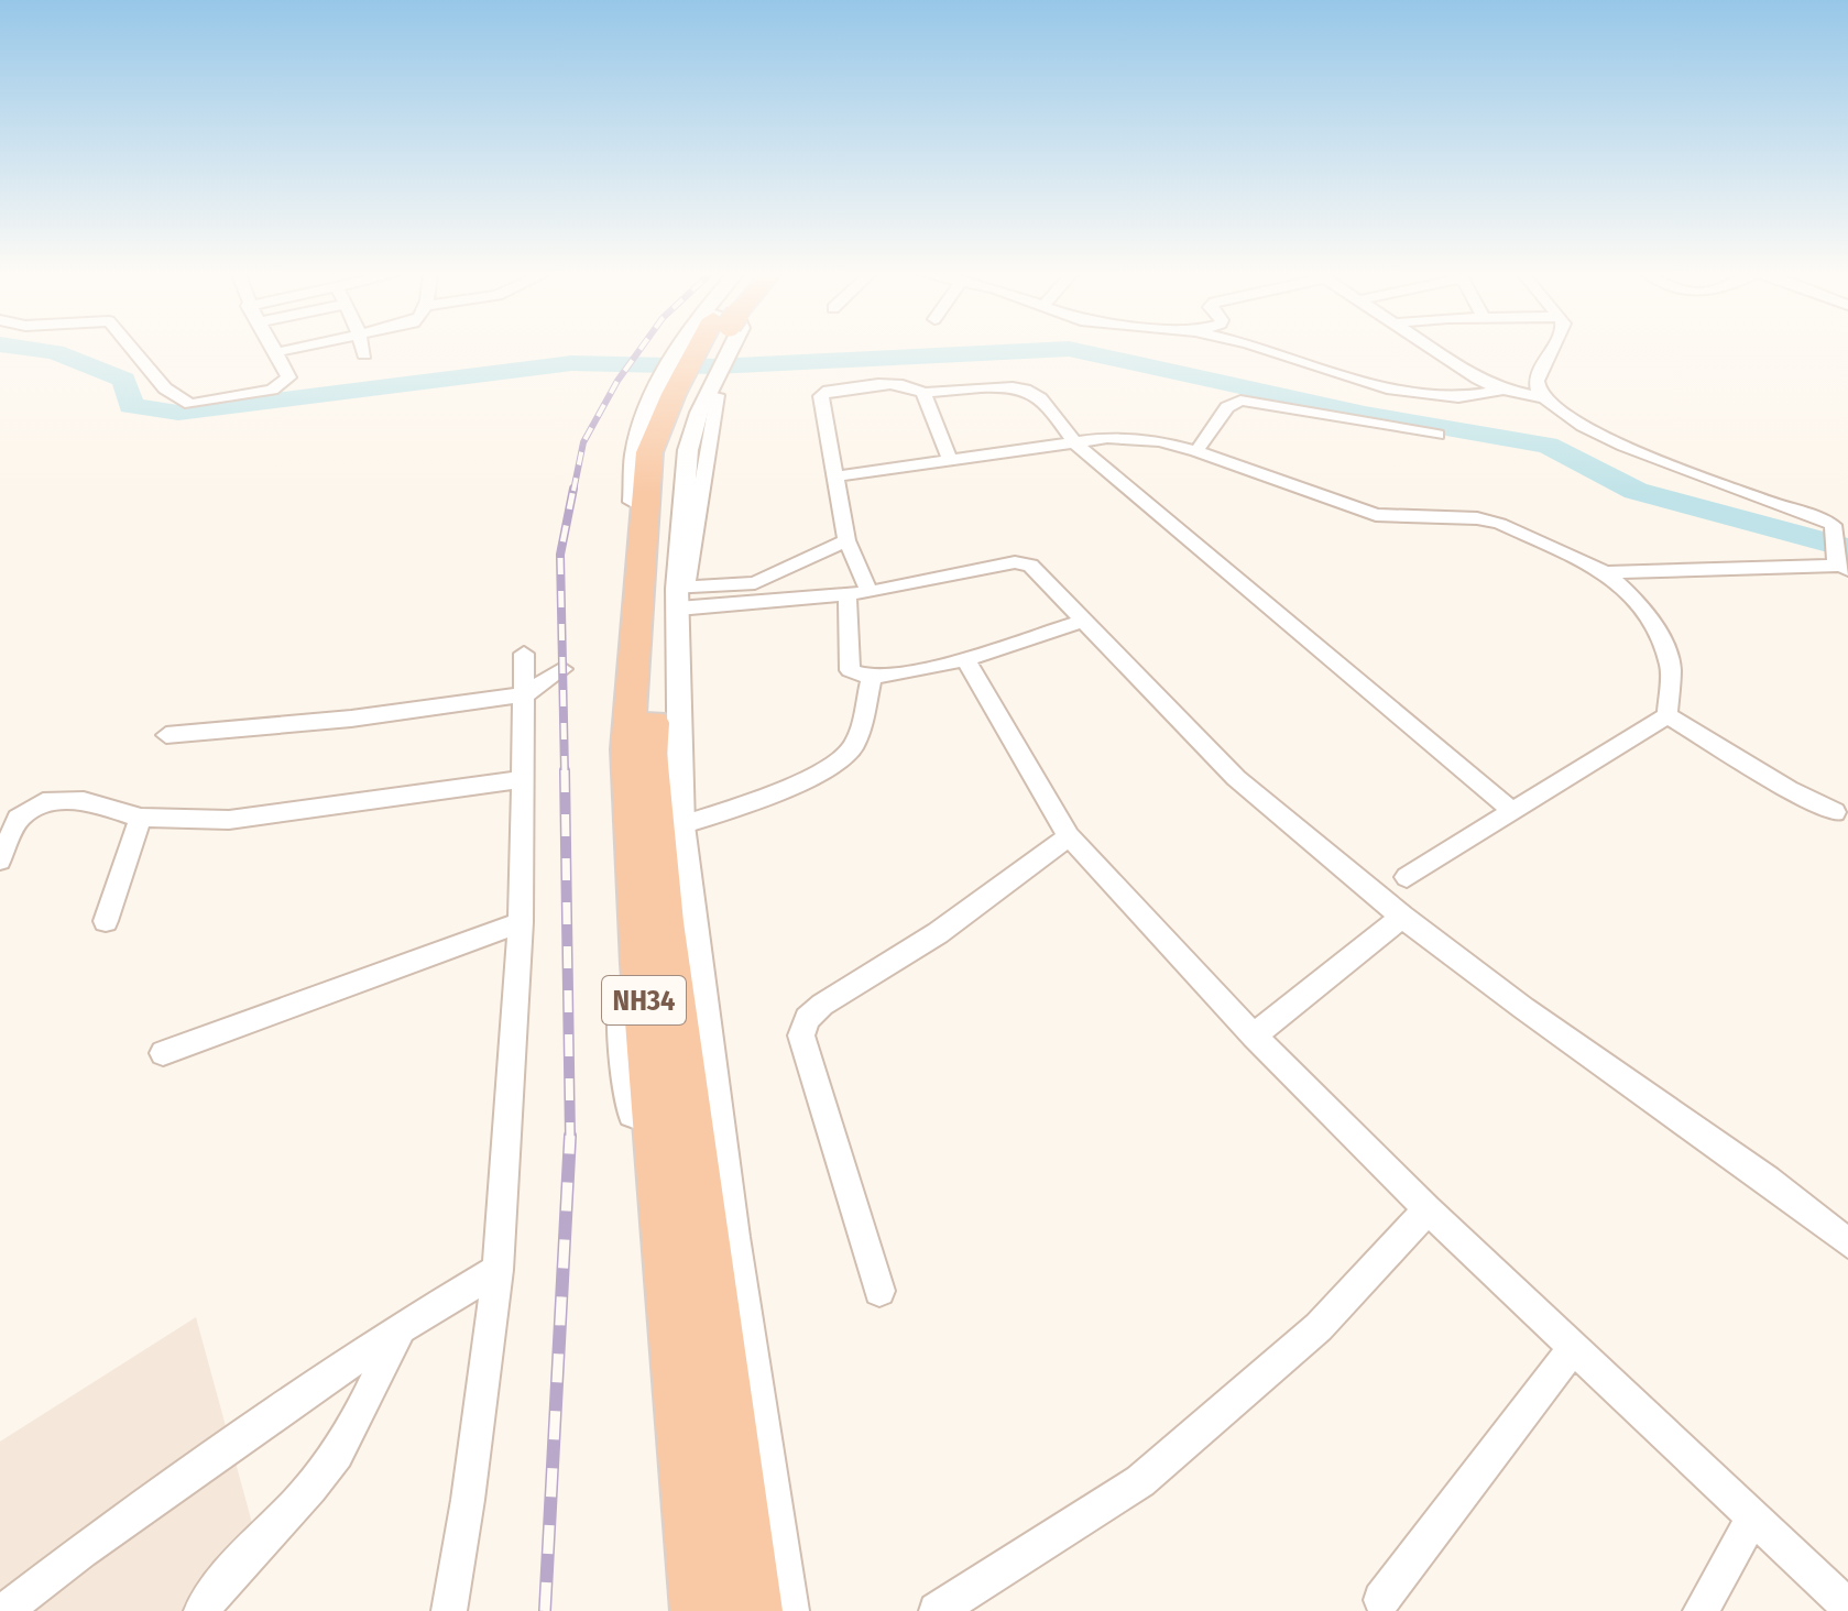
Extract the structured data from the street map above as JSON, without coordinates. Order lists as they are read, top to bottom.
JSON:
{
  "streets": {
    "highway": ["NH34"]
  }
}
